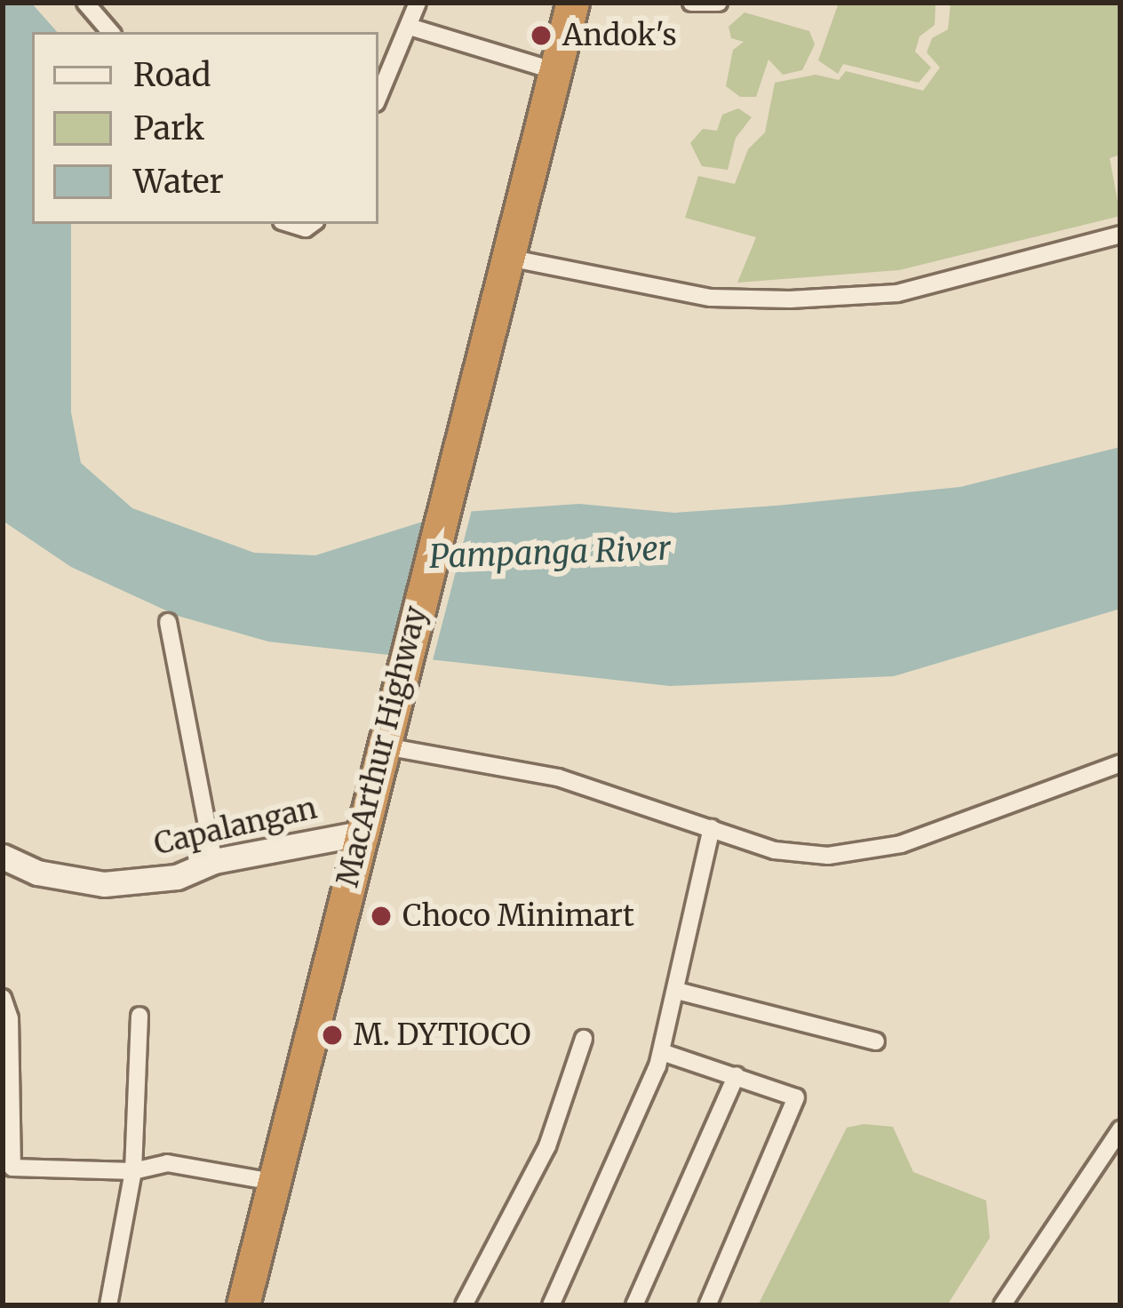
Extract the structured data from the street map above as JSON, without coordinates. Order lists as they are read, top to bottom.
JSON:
{
  "streets": {
    "highway": ["MacArthur Highway"],
    "street": ["Capalangan"]
  },
  "crossings": [
    ["MacArthur Highway", "Capalangan"]
  ],
  "water": ["Pampanga River"],
  "places": ["Andok's", "Choco Minimart", "M. DYTIOCO"],
  "legend": ["Road", "Park", "Water"]
}
